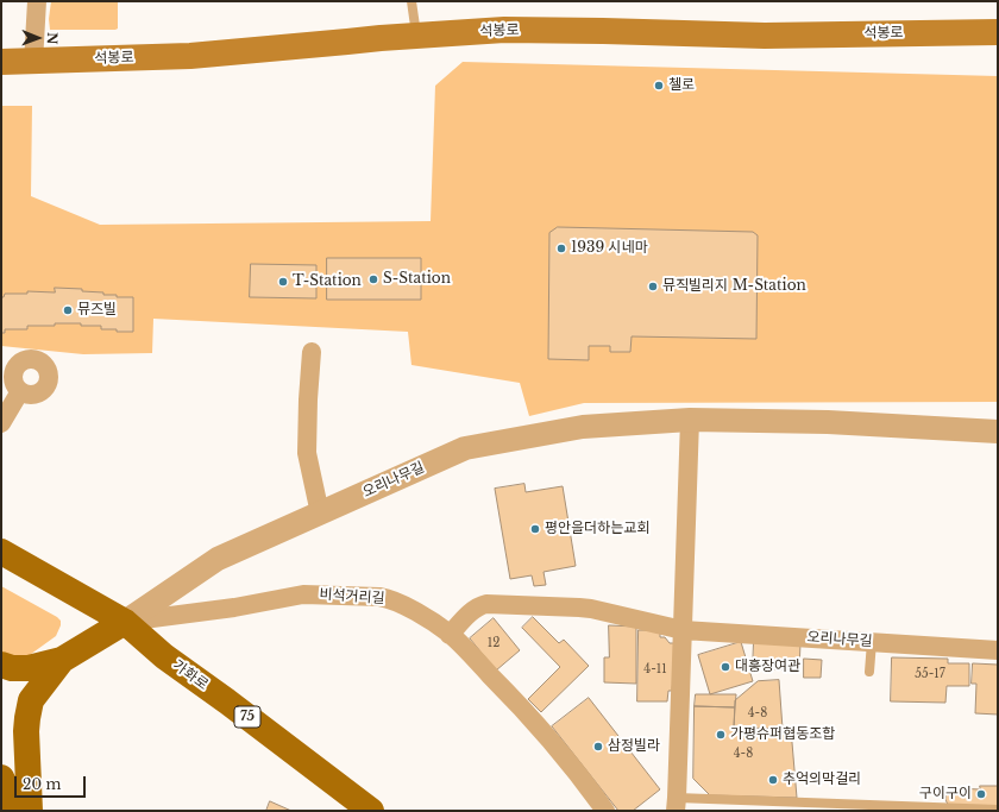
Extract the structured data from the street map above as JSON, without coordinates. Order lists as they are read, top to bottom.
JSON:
{
  "streets": {
    "main road": ["석봉로", "가화로", "75"],
    "street": ["오리나무길", "비석거리길"]
  },
  "crossings": [
    ["오리나무길", "비석거리길"],
    ["오리나무길", "가화로"],
    ["비석거리길", "가화로"]
  ],
  "places": [
    "첼로",
    "1939 시네마",
    "S-Station",
    "T-Station",
    "뮤직빌리지 M-Station",
    "뮤즈빌",
    "평안을더하는교회",
    "대흥장여관",
    "가평슈퍼협동조합",
    "삼정빌라",
    "추억의막걸리",
    "구이구이"
  ],
  "house_numbers": [
    "12",
    "4-11",
    "55-17",
    "4-8",
    "4-8"
  ],
  "scale_bar": "20 m",
  "north": "right"
}
